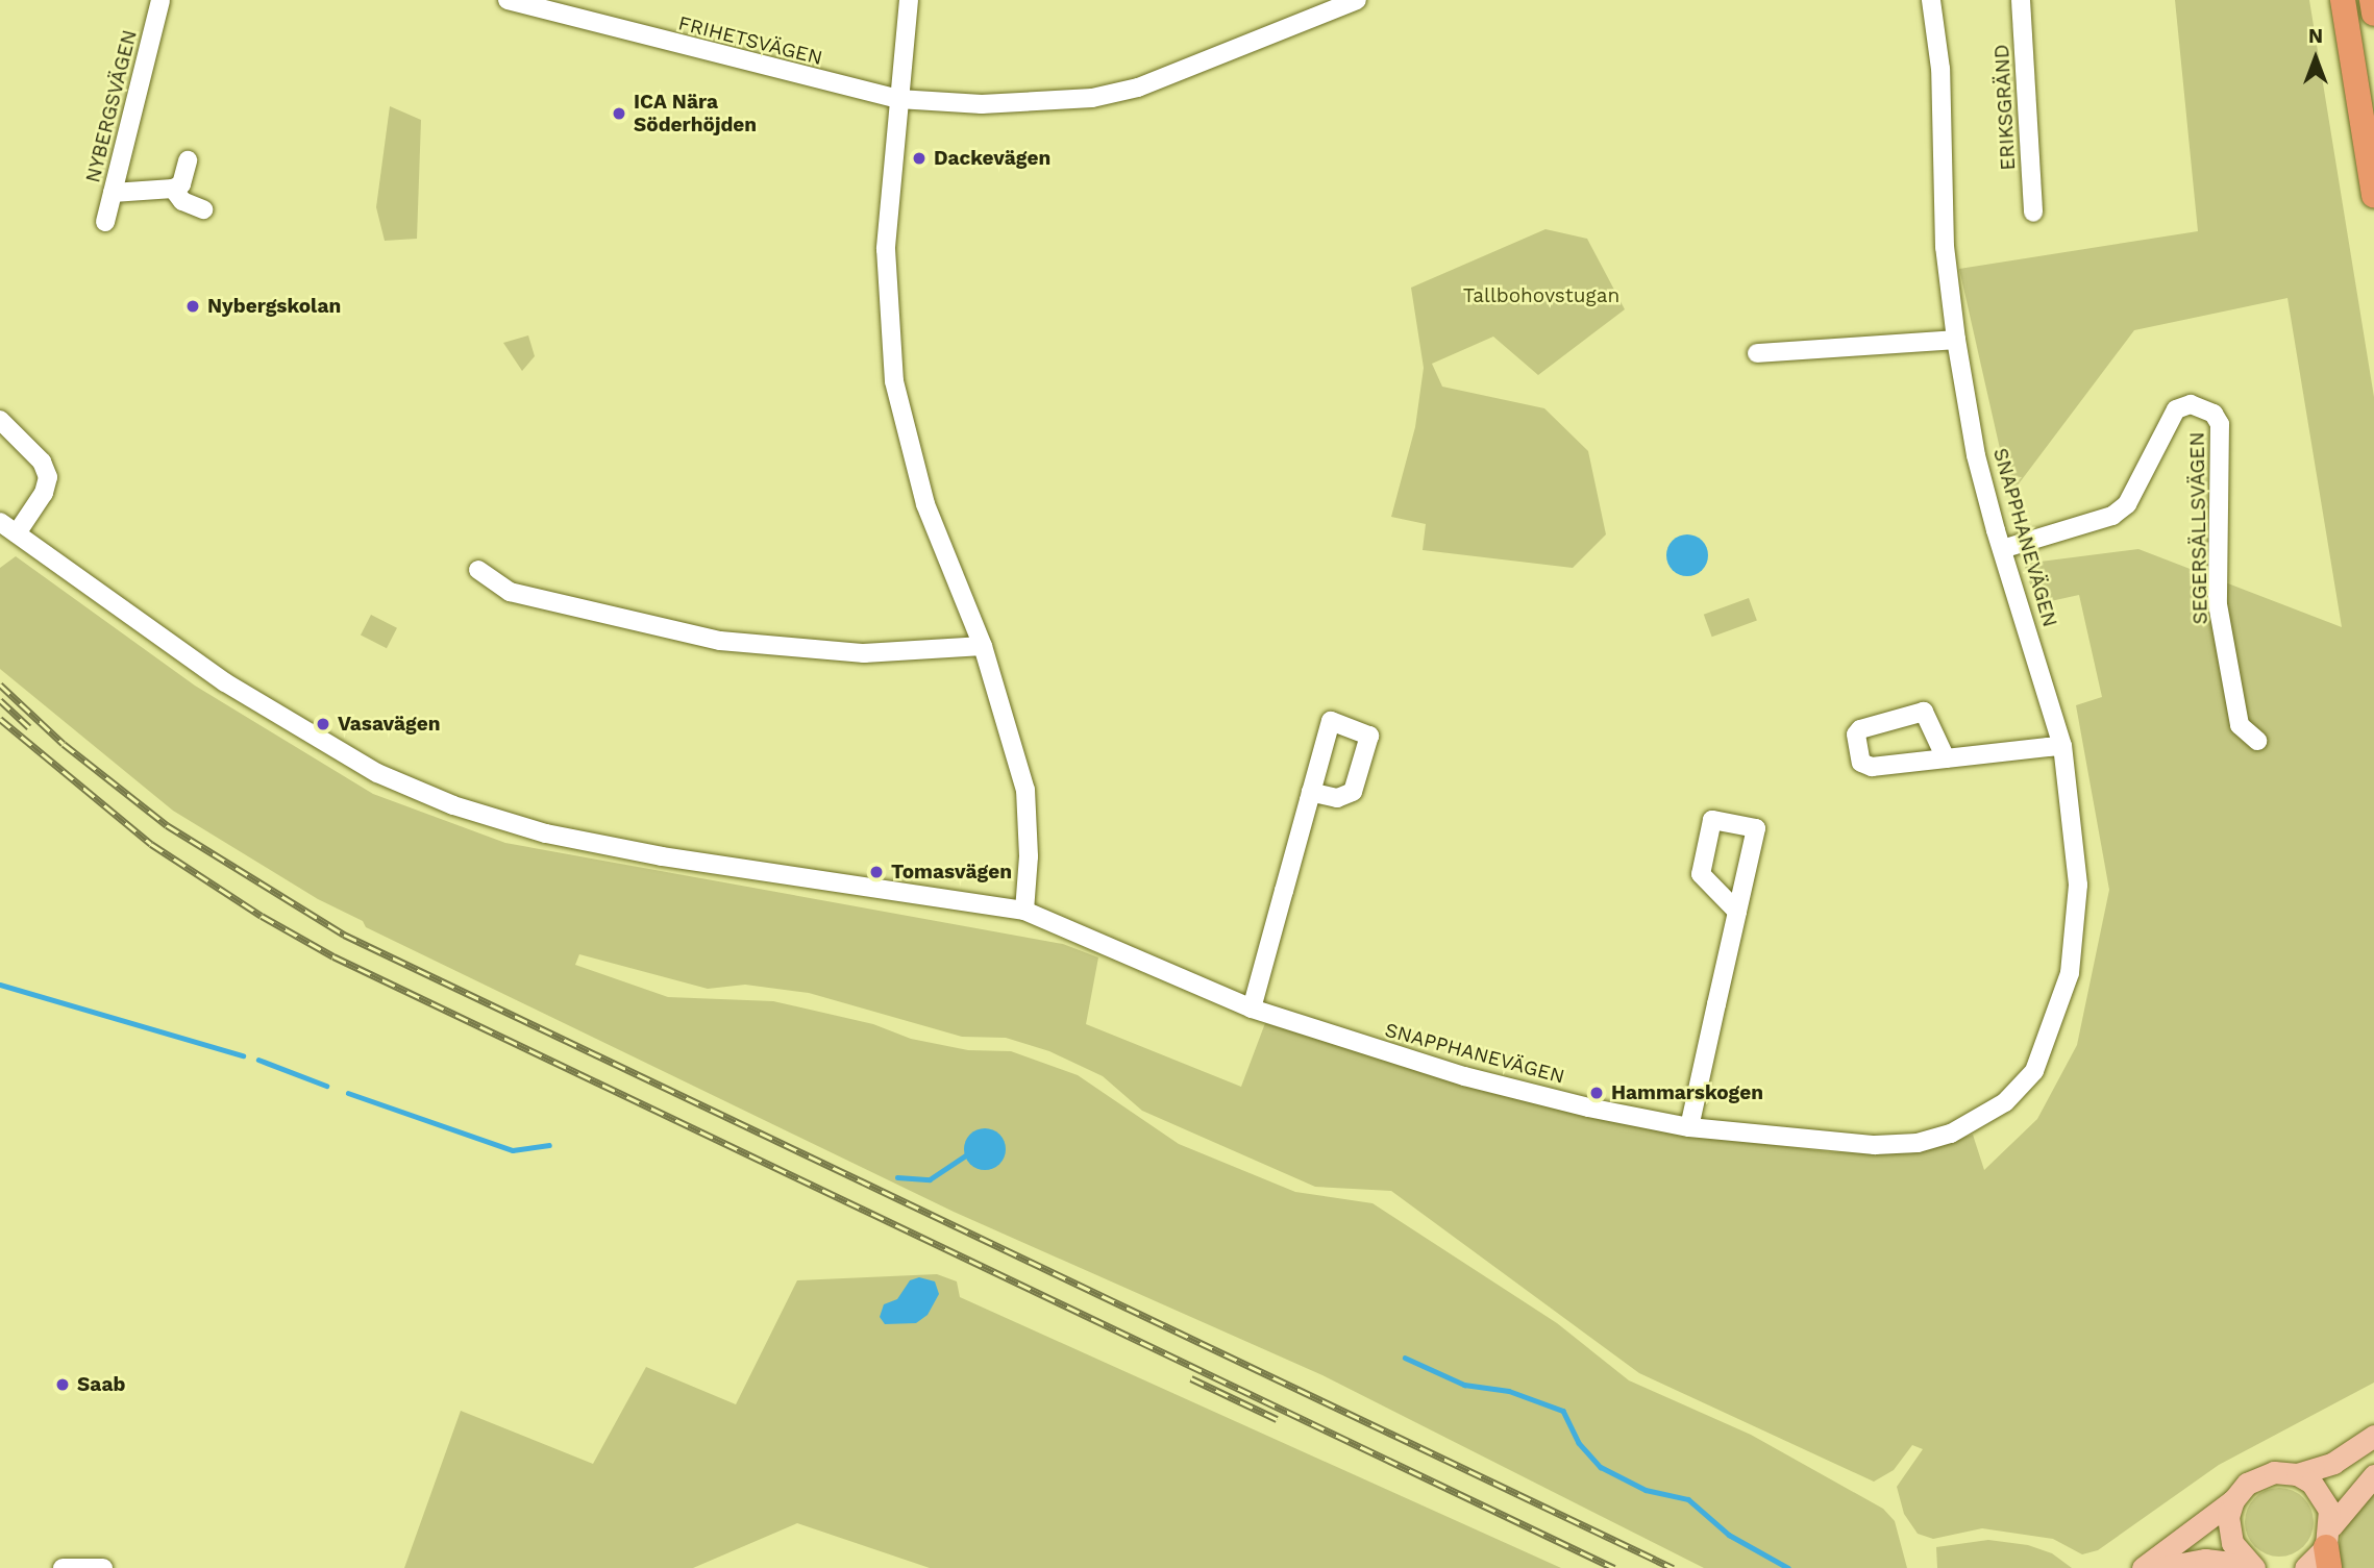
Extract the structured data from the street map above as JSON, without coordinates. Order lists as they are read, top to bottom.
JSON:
{
  "streets": {
    "street": [
      "FRIHETSVÄGEN",
      "NYBERGSVÄGEN",
      "ERIKSGRÄND",
      "SEGERSÄLLSVÄGEN",
      "SNAPPHANEVÄGEN"
    ]
  },
  "crossings": [
    ["SEGERSÄLLSVÄGEN", "SNAPPHANEVÄGEN"]
  ],
  "parks": ["Tallbohovstugan"],
  "places": [
    "ICA Nära Söderhöjden",
    "Dackevägen",
    "Nybergskolan",
    "Vasavägen",
    "Tomasvägen",
    "Hammarskogen",
    "Saab"
  ],
  "north": "top"
}
